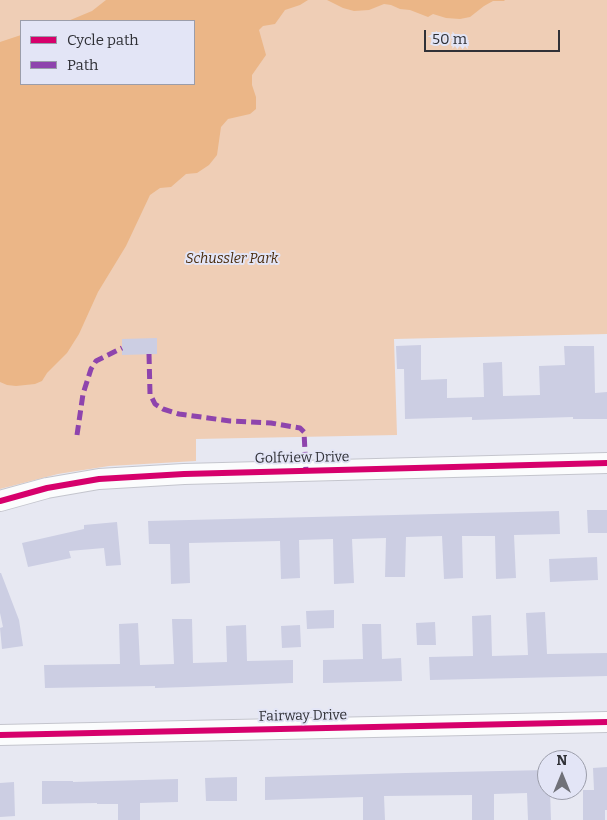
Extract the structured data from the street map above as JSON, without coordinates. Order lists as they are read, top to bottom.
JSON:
{
  "streets": {
    "street": ["Golfview Drive", "Fairway Drive"]
  },
  "parks": ["Schussler Park"],
  "legend": ["Cycle path", "Path"],
  "scale_bar": "50 m",
  "north": "top"
}
